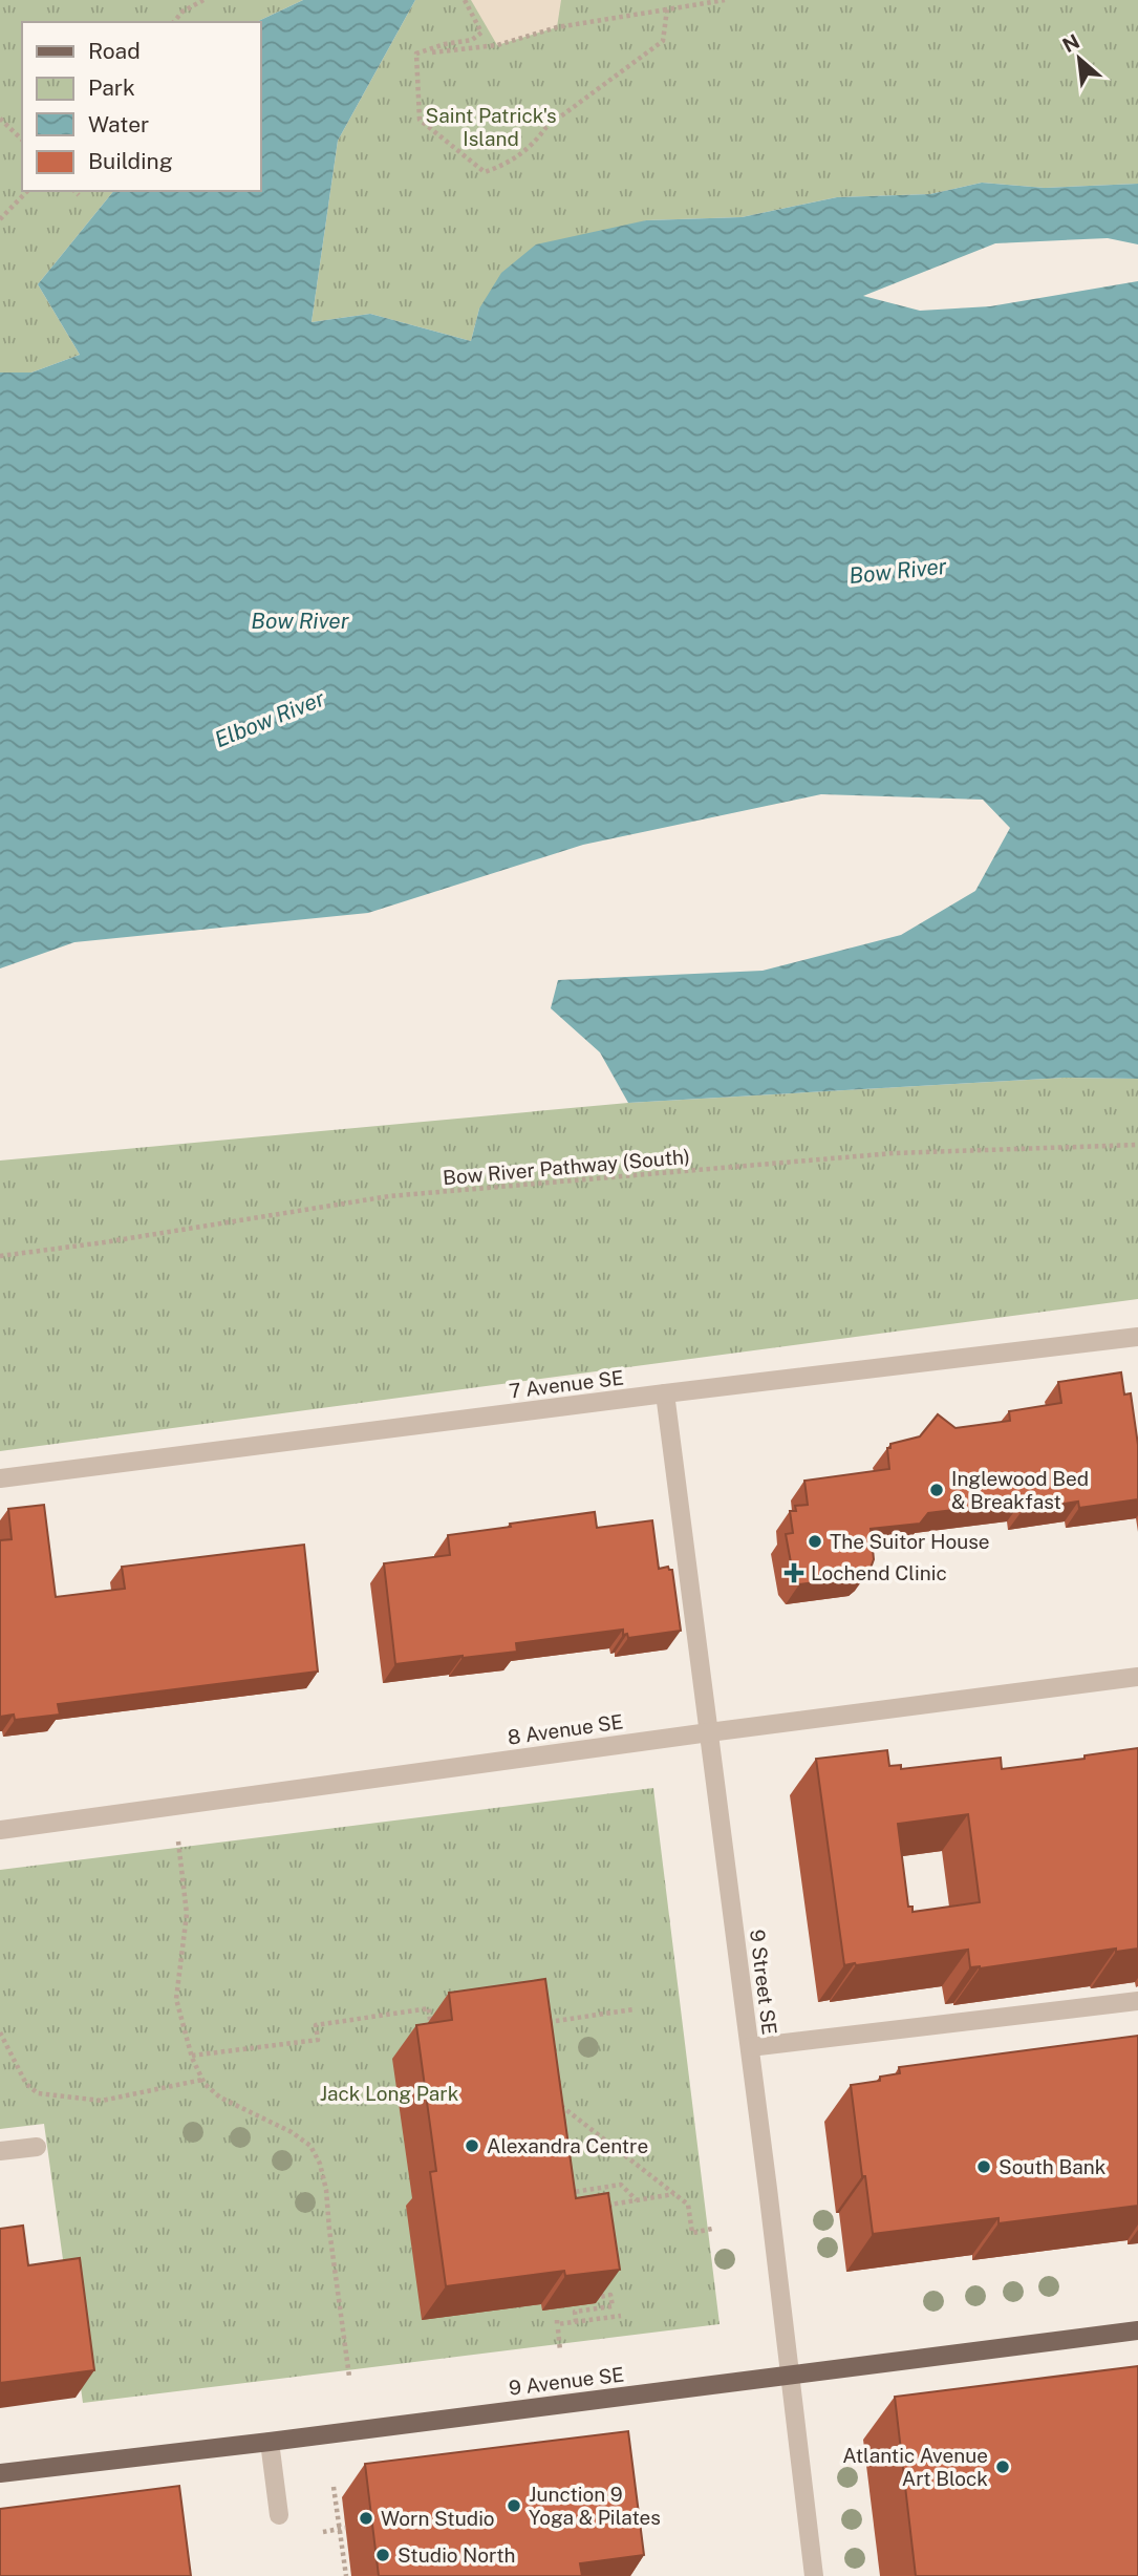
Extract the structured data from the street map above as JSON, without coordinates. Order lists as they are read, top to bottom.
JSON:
{
  "streets": {
    "main road": ["9 Avenue SE"],
    "street": ["7 Avenue SE", "8 Avenue SE", "9 Street SE"],
    "path": ["Bow River Pathway (South)"]
  },
  "crossings": [
    ["7 Avenue SE", "9 Street SE"],
    ["8 Avenue SE", "9 Street SE"],
    ["9 Street SE", "9 Avenue SE"]
  ],
  "water": ["Bow River", "Elbow River"],
  "parks": ["Saint Patrick's Island", "Jack Long Park"],
  "places": {
    "other": [
      "Inglewood Bed & Breakfast",
      "The Suitor House",
      "Alexandra Centre",
      "South Bank",
      "Atlantic Avenue Art Block",
      "Junction 9 Yoga & Pilates",
      "Worn Studio",
      "Studio North"
    ],
    "health": ["Lochend Clinic"]
  },
  "legend": [
    "Road",
    "Park",
    "Water",
    "Building"
  ],
  "north": "top left"
}
